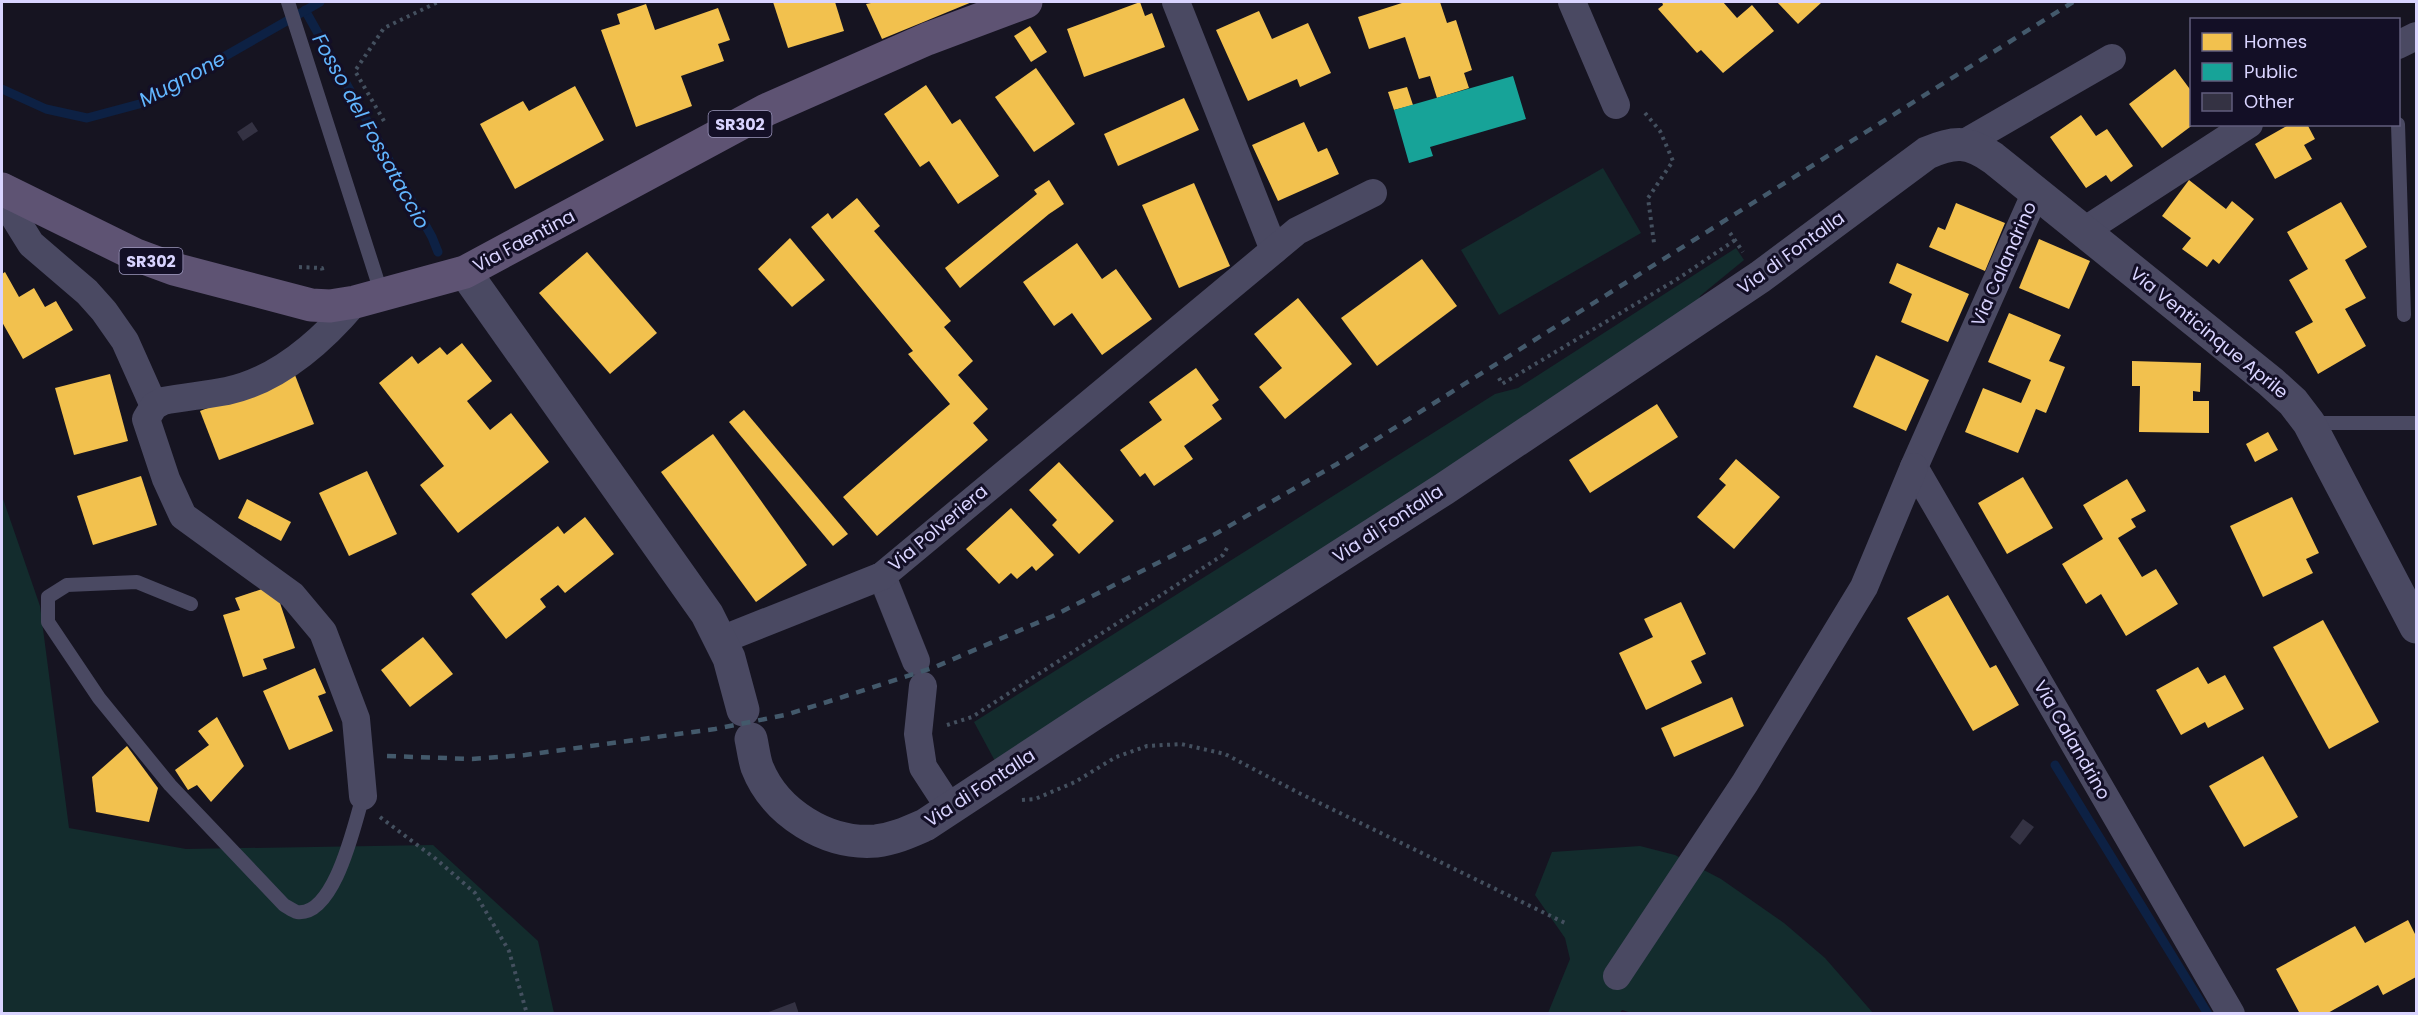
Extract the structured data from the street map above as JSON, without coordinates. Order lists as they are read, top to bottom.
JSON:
{
  "streets": {
    "main road": ["SR302", "Via Faentina"],
    "street": [
      "Via di Fontalla",
      "Via Calandrino",
      "Via Venticinque Aprile",
      "Via Polveriera"
    ]
  },
  "crossings": [
    ["Via di Fontalla", "Via Polveriera"],
    ["Via Calandrino", "Via Venticinque Aprile"]
  ],
  "water": ["Mugnone", "Fosso del Fossataccio"],
  "legend": ["Homes", "Public", "Other"]
}
